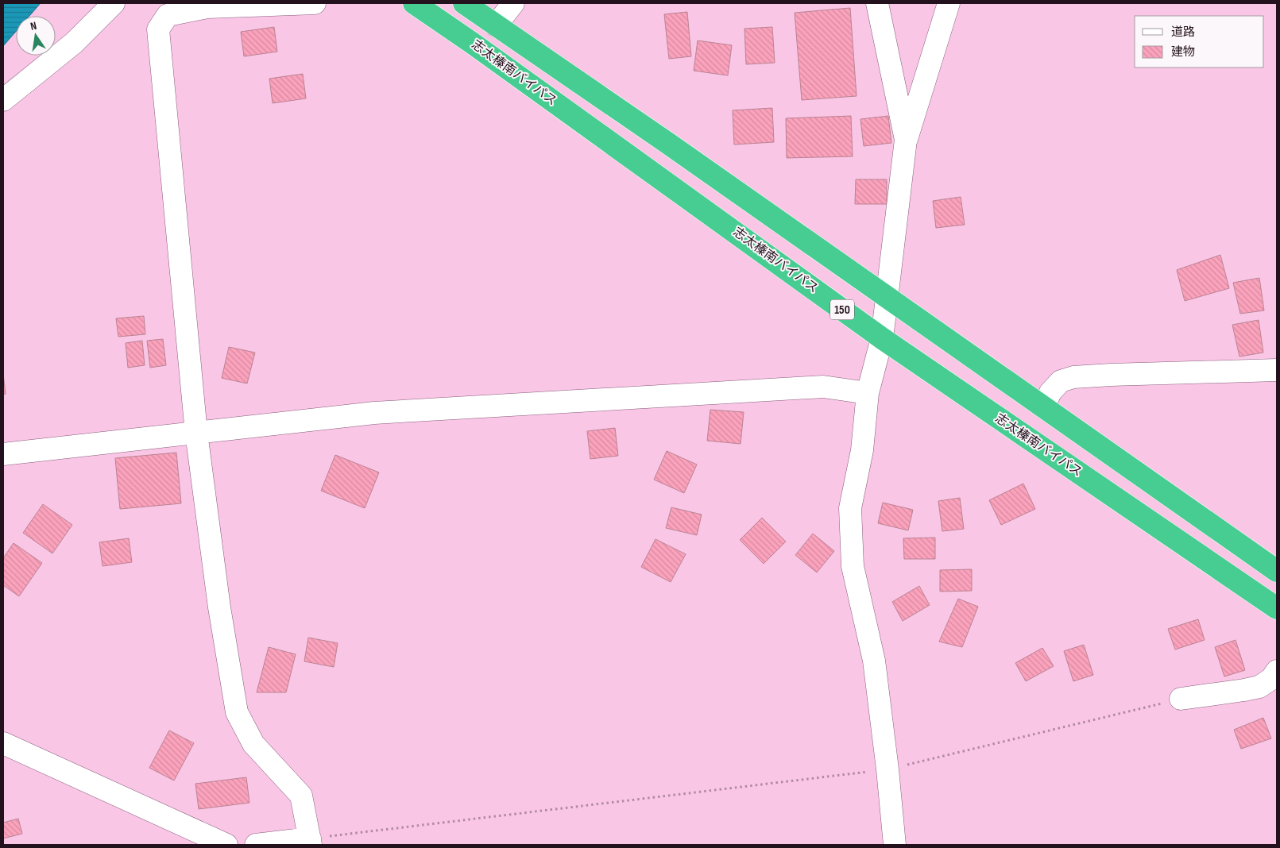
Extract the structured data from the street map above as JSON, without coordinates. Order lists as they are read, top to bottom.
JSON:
{
  "streets": {
    "highway": ["志太榛南バイパス", "150"]
  },
  "legend": ["道路", "建物"],
  "north": "top"
}
